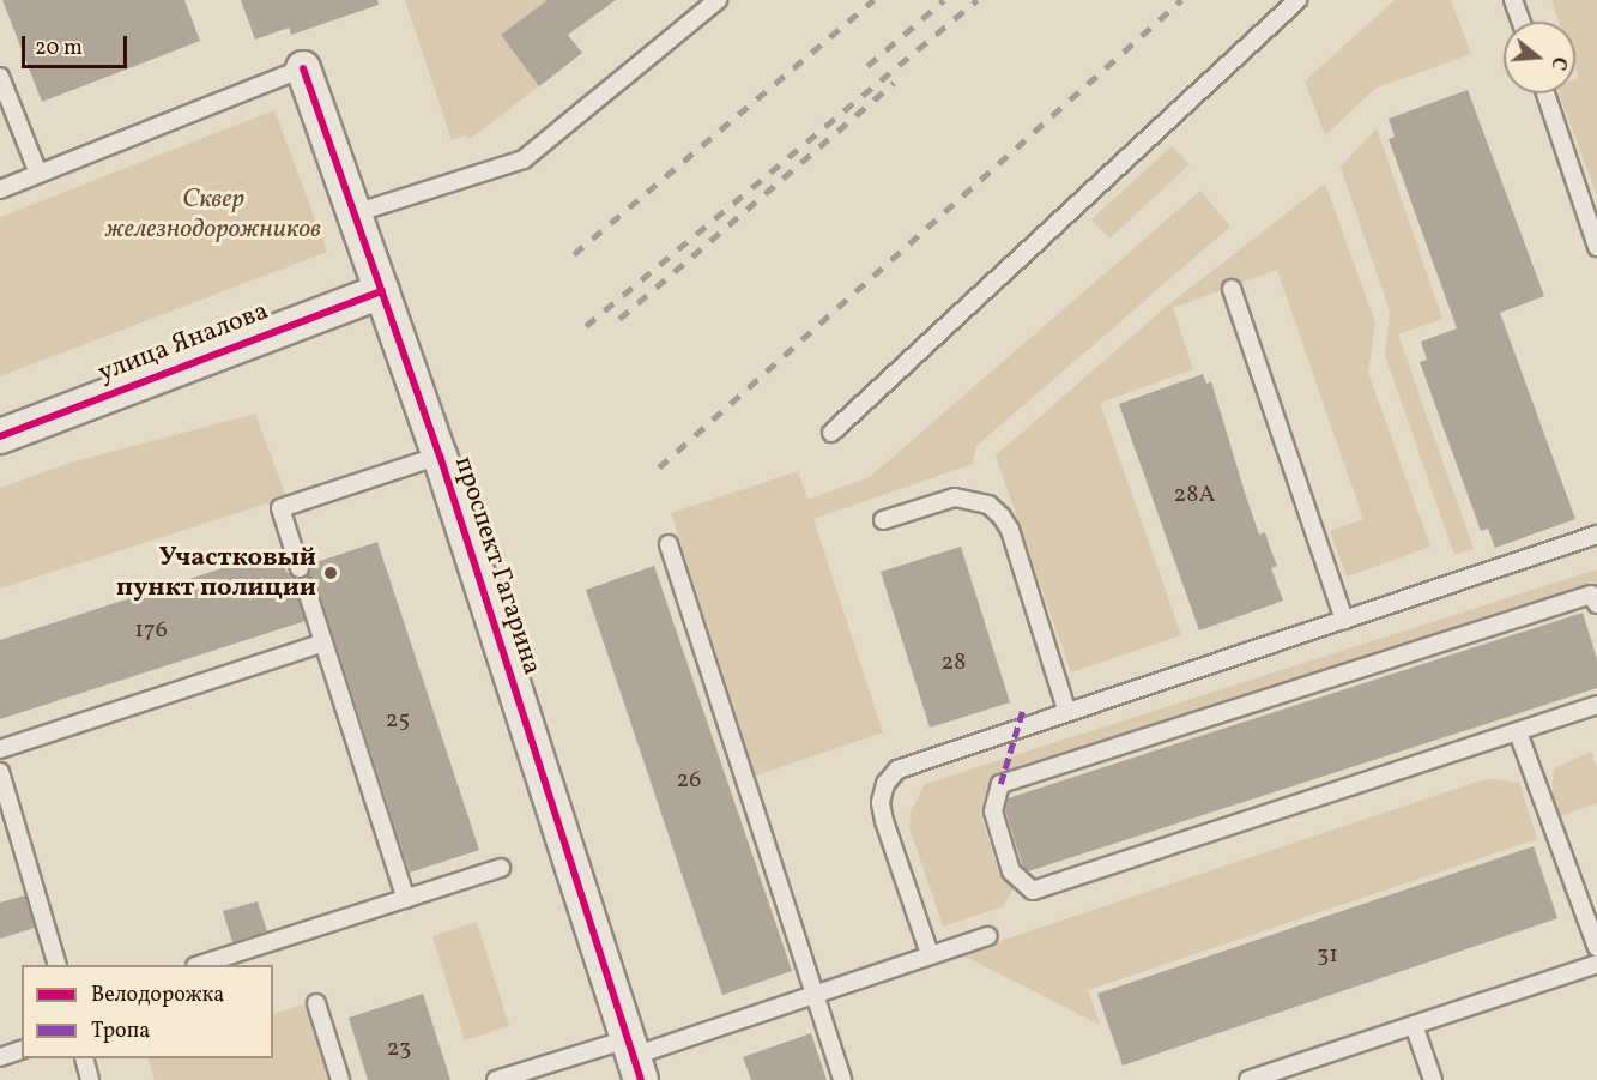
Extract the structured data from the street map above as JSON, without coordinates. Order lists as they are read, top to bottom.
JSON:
{
  "streets": {
    "street": ["улица Яналова", "проспект Гагарина"]
  },
  "crossings": [
    ["улица Яналова", "проспект Гагарина"]
  ],
  "parks": ["Сквер железнодорожников"],
  "places": ["Участковый пункт полиции"],
  "house_numbers": [
    "28А",
    "176",
    "28",
    "25",
    "26",
    "31",
    "23"
  ],
  "legend": ["Велодорожка", "Тропа"],
  "scale_bar": "20 m",
  "north": "right"
}
